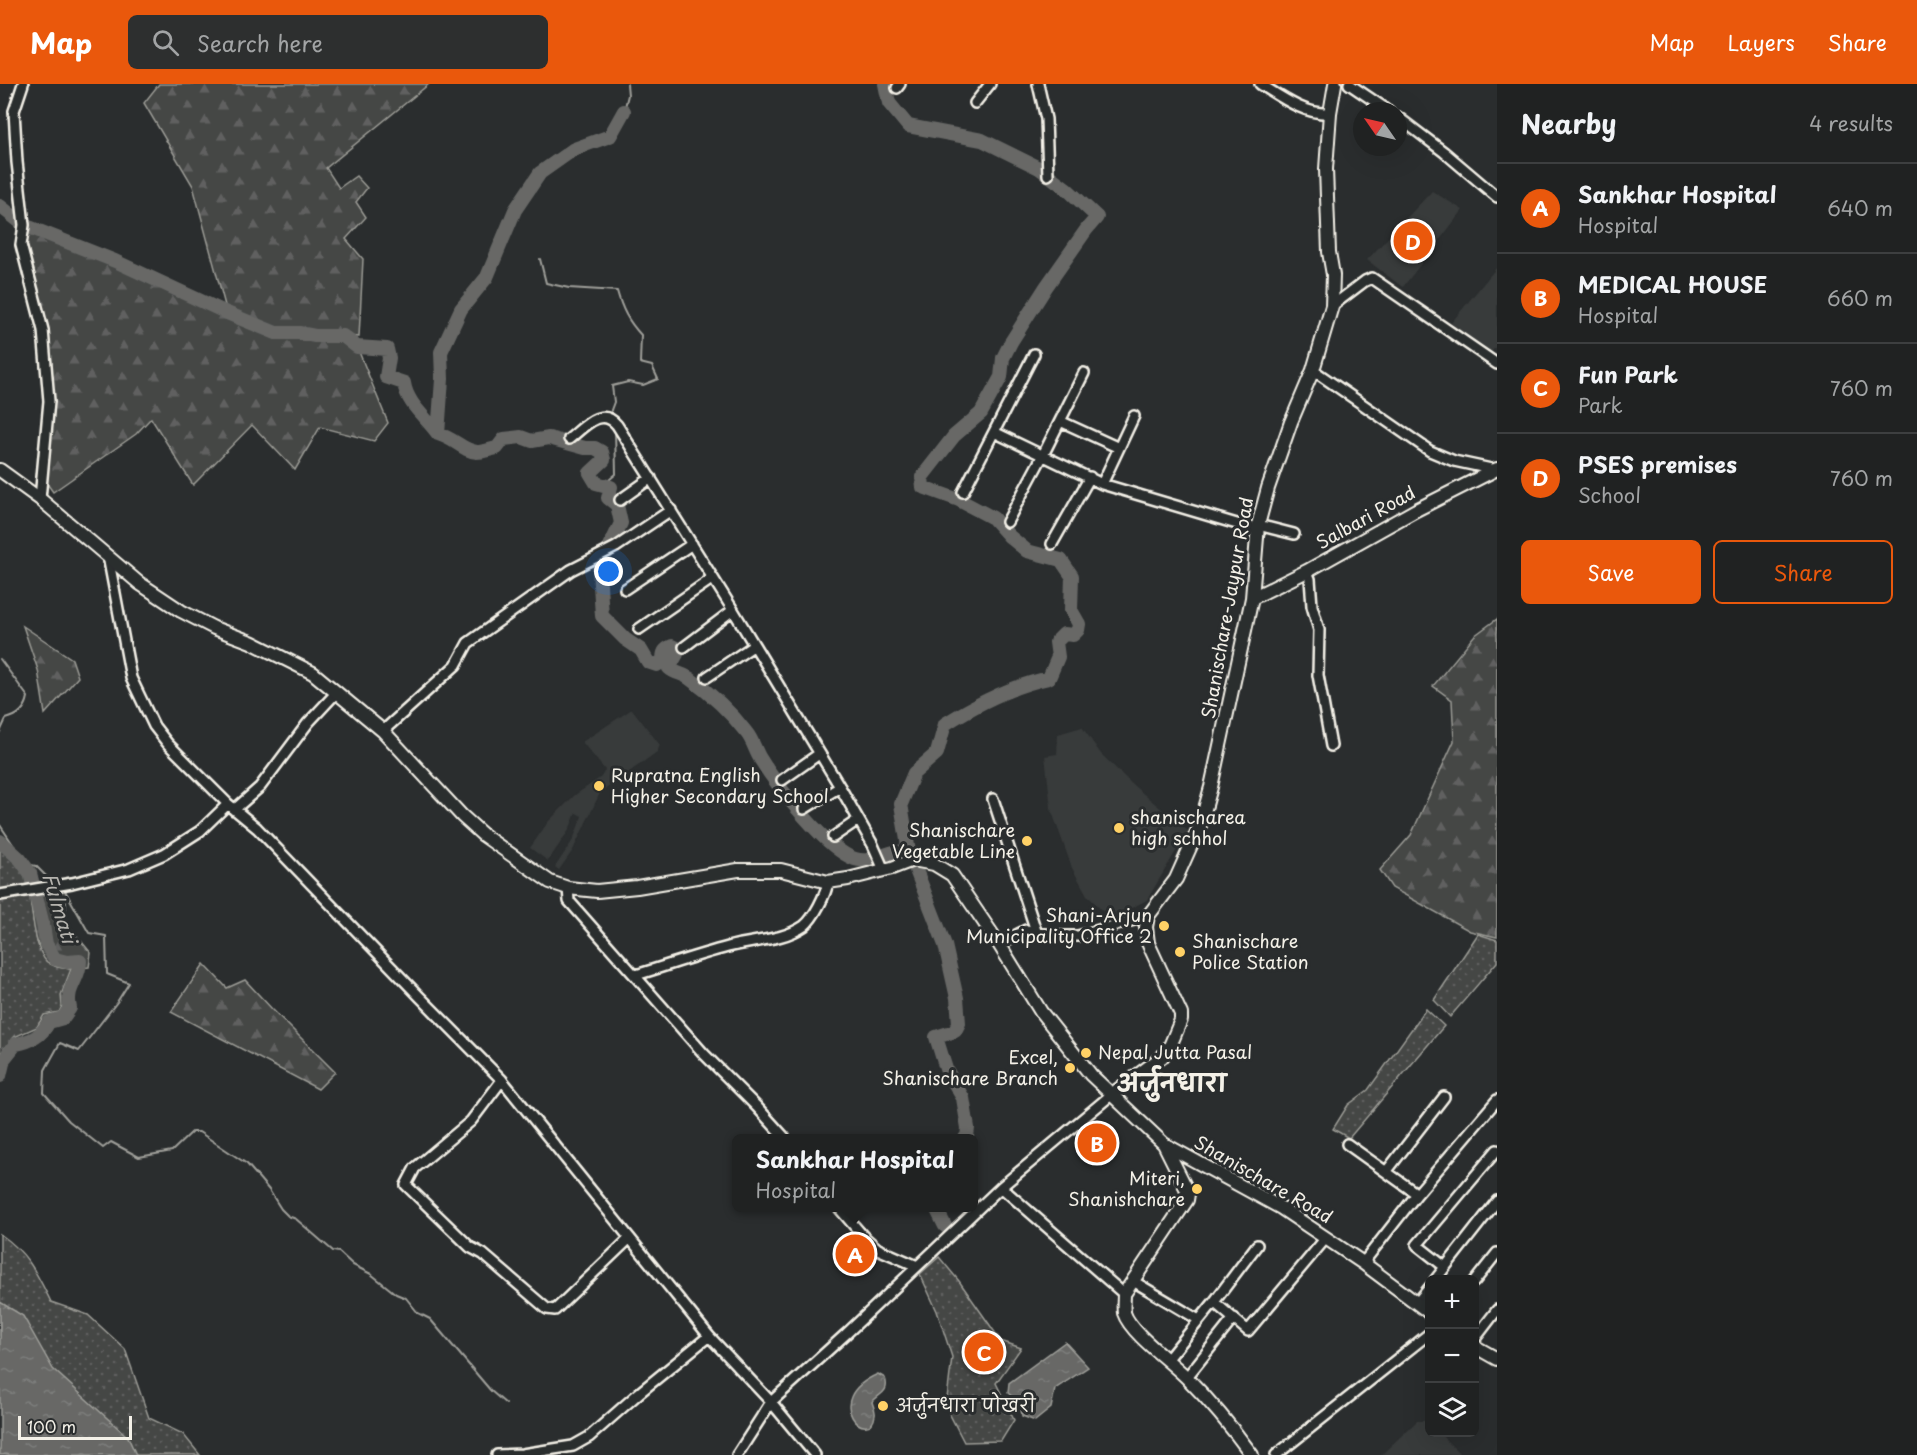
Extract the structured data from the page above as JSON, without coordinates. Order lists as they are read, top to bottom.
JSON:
{
  "streets": {
    "street": ["Salbari Road", "Shanischare-Jaypur Road", "Shanischare Road"]
  },
  "crossings": [
    ["Salbari Road", "Shanischare-Jaypur Road"]
  ],
  "districts": ["अर्जुनधारा"],
  "water": ["Fulmati"],
  "places": [
    "Rupratna English Higher Secondary School",
    "shanischarea high schhol",
    "Shanischare Vegetable Line",
    "Shani-Arjun Municipality Office 2",
    "Shanischare Police Station",
    "Nepal Jutta Pasal",
    "Excel, Shanischare Branch",
    "Miteri, Shanishchare",
    "अर्जुनधारा पोखरी"
  ],
  "scale_bar": "100 m",
  "north": "top left",
  "page": {
    "header": "Map",
    "search": "Search here",
    "nav": ["Map", "Layers", "Share"],
    "heading": ["Nearby", "4 results"],
    "list": [
      {
        "mark": "A",
        "name": "Sankhar Hospital",
        "note": "Hospital",
        "value": "640 m"
      },
      {
        "mark": "B",
        "name": "MEDICAL HOUSE",
        "note": "Hospital",
        "value": "660 m"
      },
      {
        "mark": "C",
        "name": "Fun Park",
        "note": "Park",
        "value": "760 m"
      },
      {
        "mark": "D",
        "name": "PSES premises",
        "note": "School",
        "value": "760 m"
      }
    ],
    "pins": [
      "D",
      "B",
      "A",
      "C"
    ],
    "buttons": ["Save", "Share"],
    "popup": ["Sankhar Hospital", "Hospital"],
    "map_buttons": ["+", "−"],
    "scale": "100 m"
  }
}
